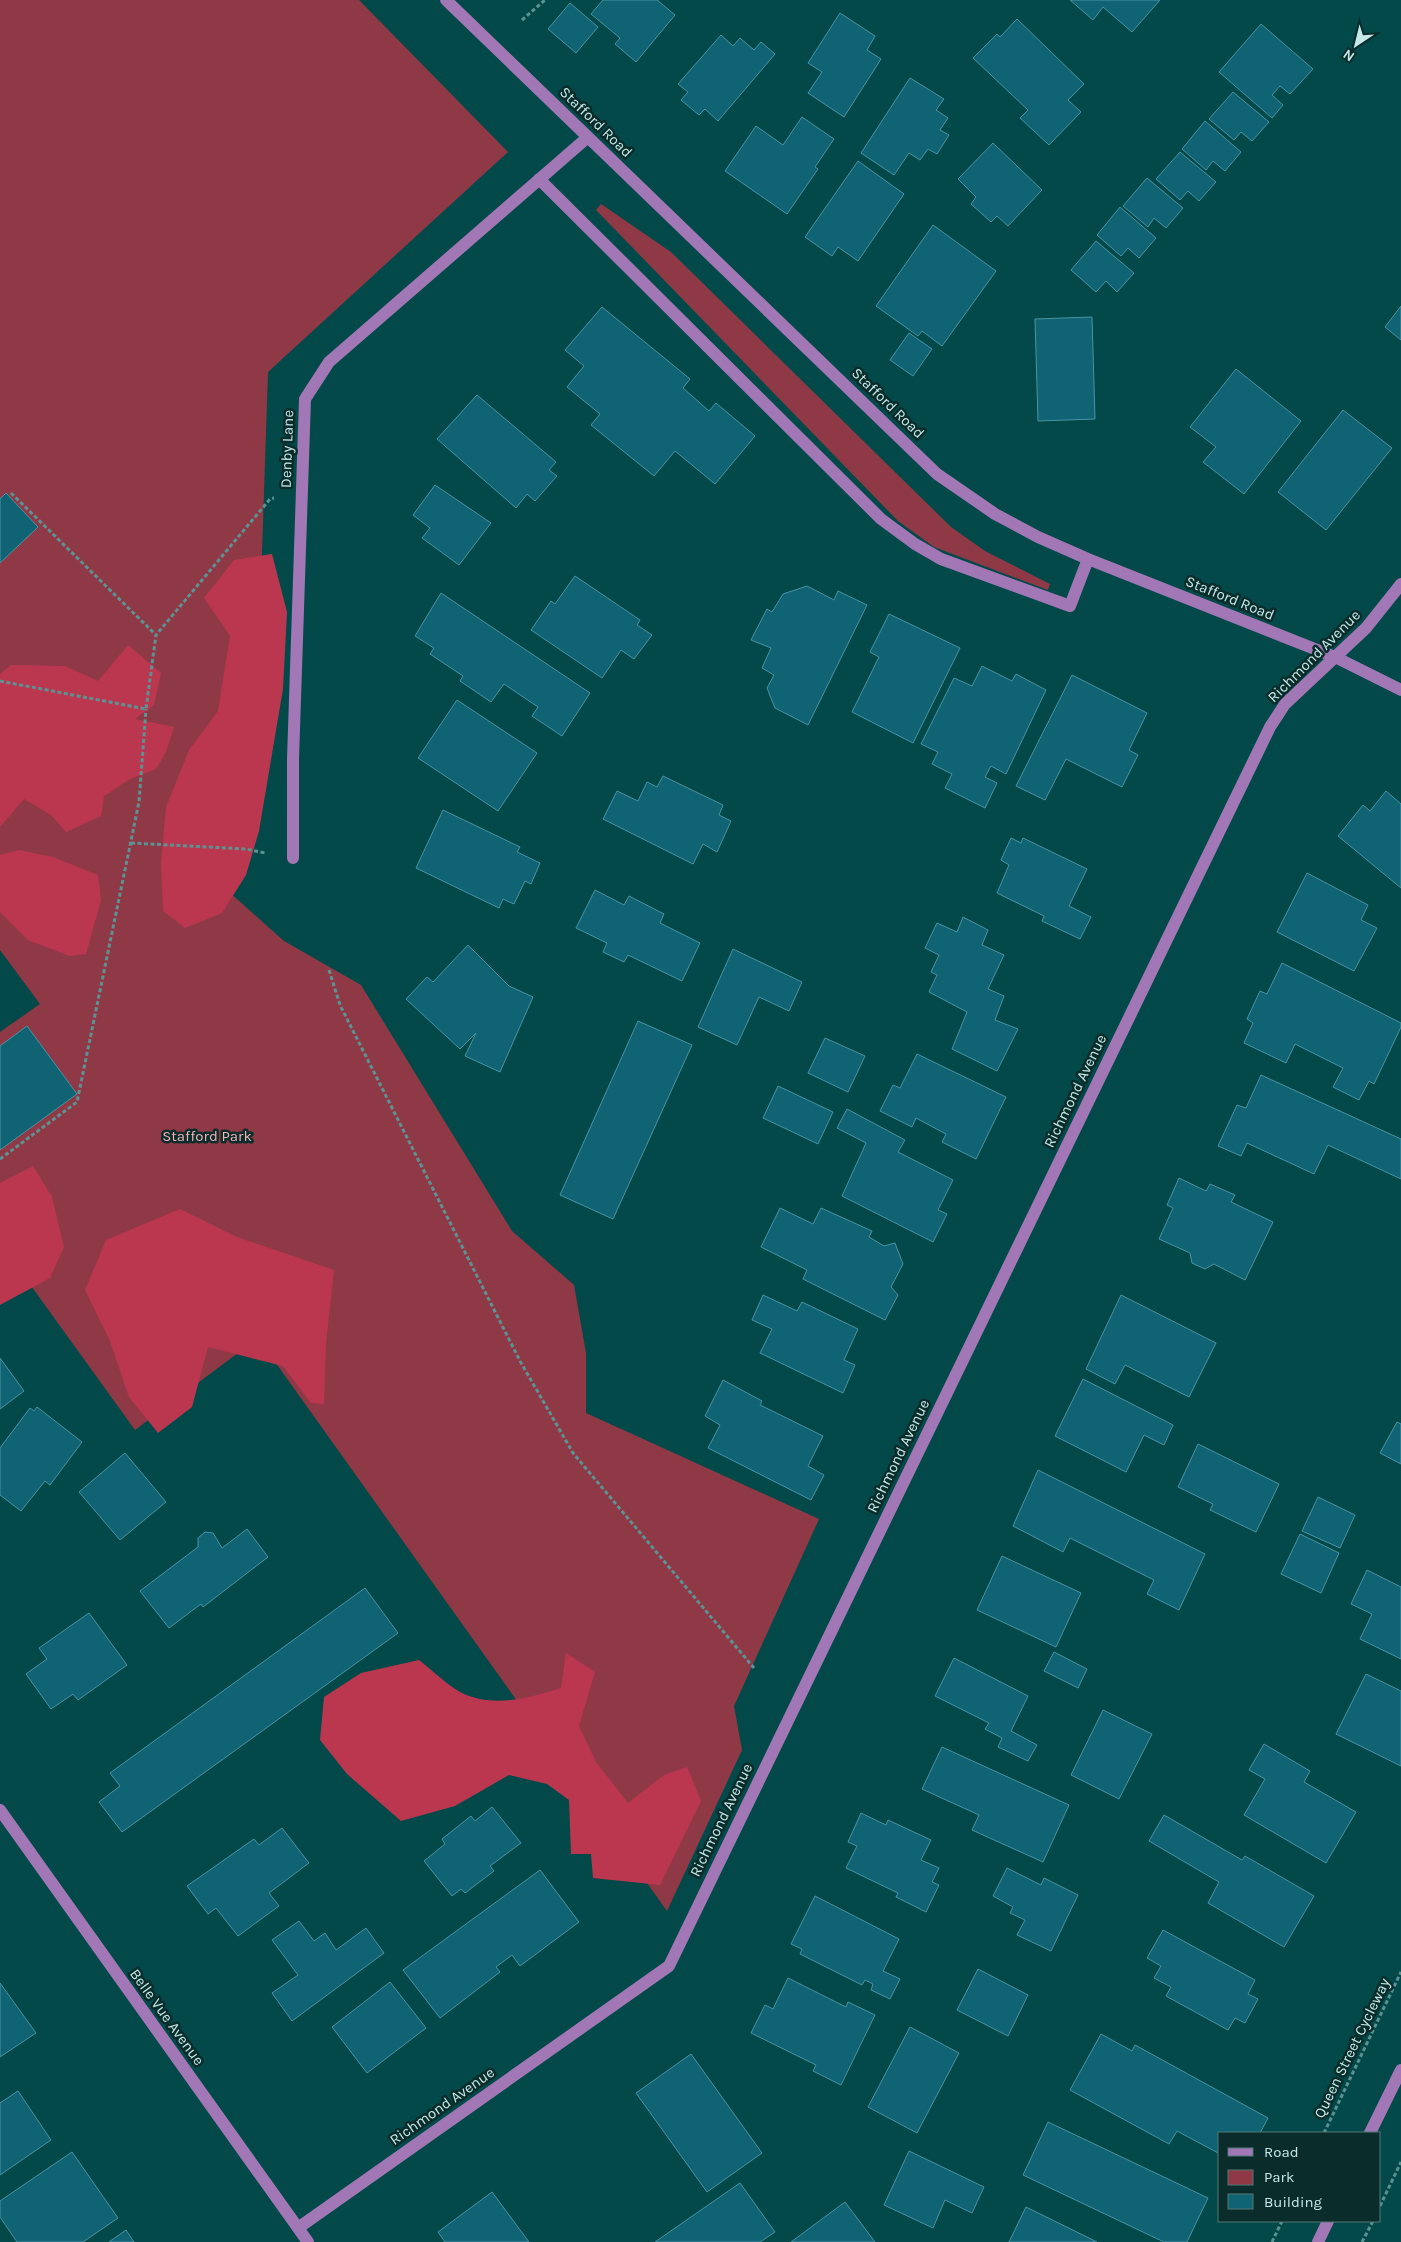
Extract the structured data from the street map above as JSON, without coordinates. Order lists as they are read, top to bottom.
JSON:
{
  "streets": {
    "street": [
      "Stafford Road",
      "Denby Lane",
      "Richmond Avenue",
      "Belle Vue Avenue"
    ],
    "path": ["Queen Street Cycleway"]
  },
  "crossings": [
    ["Stafford Road", "Denby Lane"],
    ["Stafford Road", "Richmond Avenue"],
    ["Richmond Avenue", "Belle Vue Avenue"]
  ],
  "parks": ["Stafford Park"],
  "legend": ["Road", "Park", "Building"],
  "north": "bottom left"
}
